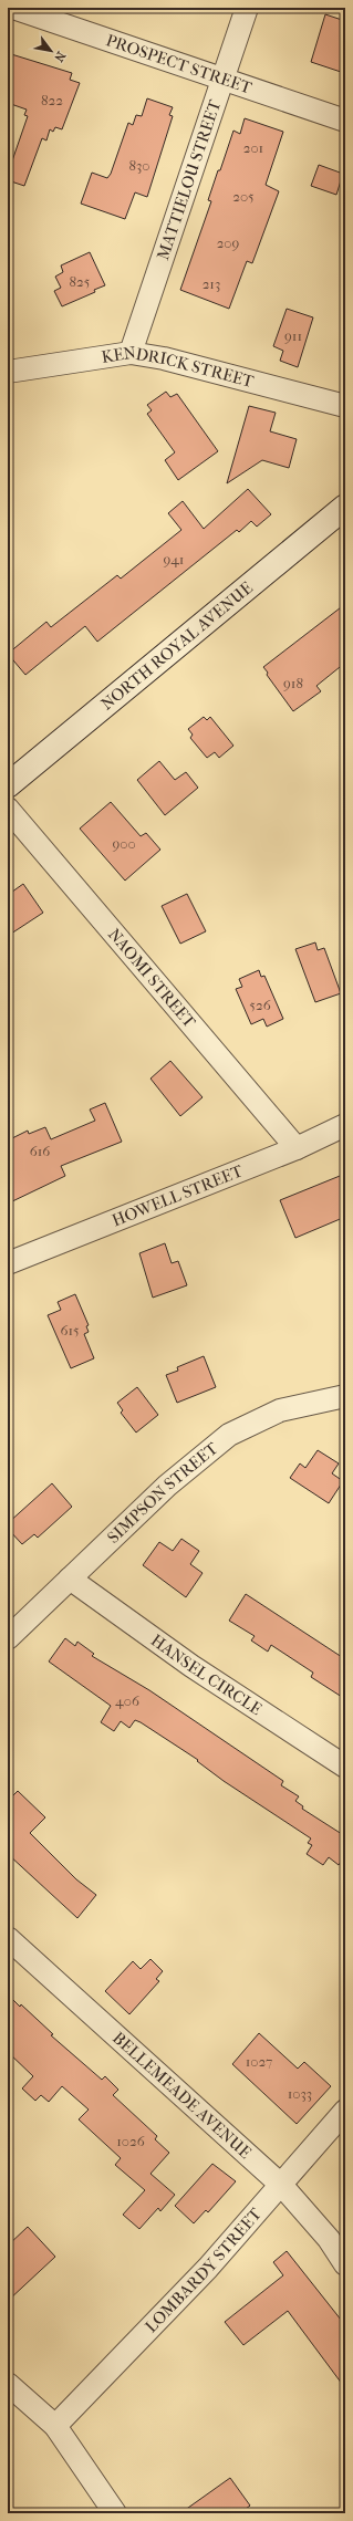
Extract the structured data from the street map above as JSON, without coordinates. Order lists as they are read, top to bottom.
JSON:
{
  "streets": {
    "street": [
      "PROSPECT STREET",
      "MATTIELOU STREET",
      "KENDRICK STREET",
      "NORTH ROYAL AVENUE",
      "NAOMI STREET",
      "HOWELL STREET",
      "SIMPSON STREET",
      "HANSEL CIRCLE",
      "BELLEMEADE AVENUE",
      "LOMBARDY STREET"
    ]
  },
  "crossings": [
    ["PROSPECT STREET", "MATTIELOU STREET"],
    ["MATTIELOU STREET", "KENDRICK STREET"],
    ["NAOMI STREET", "HOWELL STREET"],
    ["SIMPSON STREET", "HANSEL CIRCLE"],
    ["BELLEMEADE AVENUE", "LOMBARDY STREET"]
  ],
  "house_numbers": [
    "822",
    "201",
    "830",
    "205",
    "209",
    "825",
    "213",
    "911",
    "941",
    "918",
    "900",
    "526",
    "616",
    "615",
    "406",
    "1027",
    "1033",
    "1026"
  ],
  "north": "bottom right"
}
